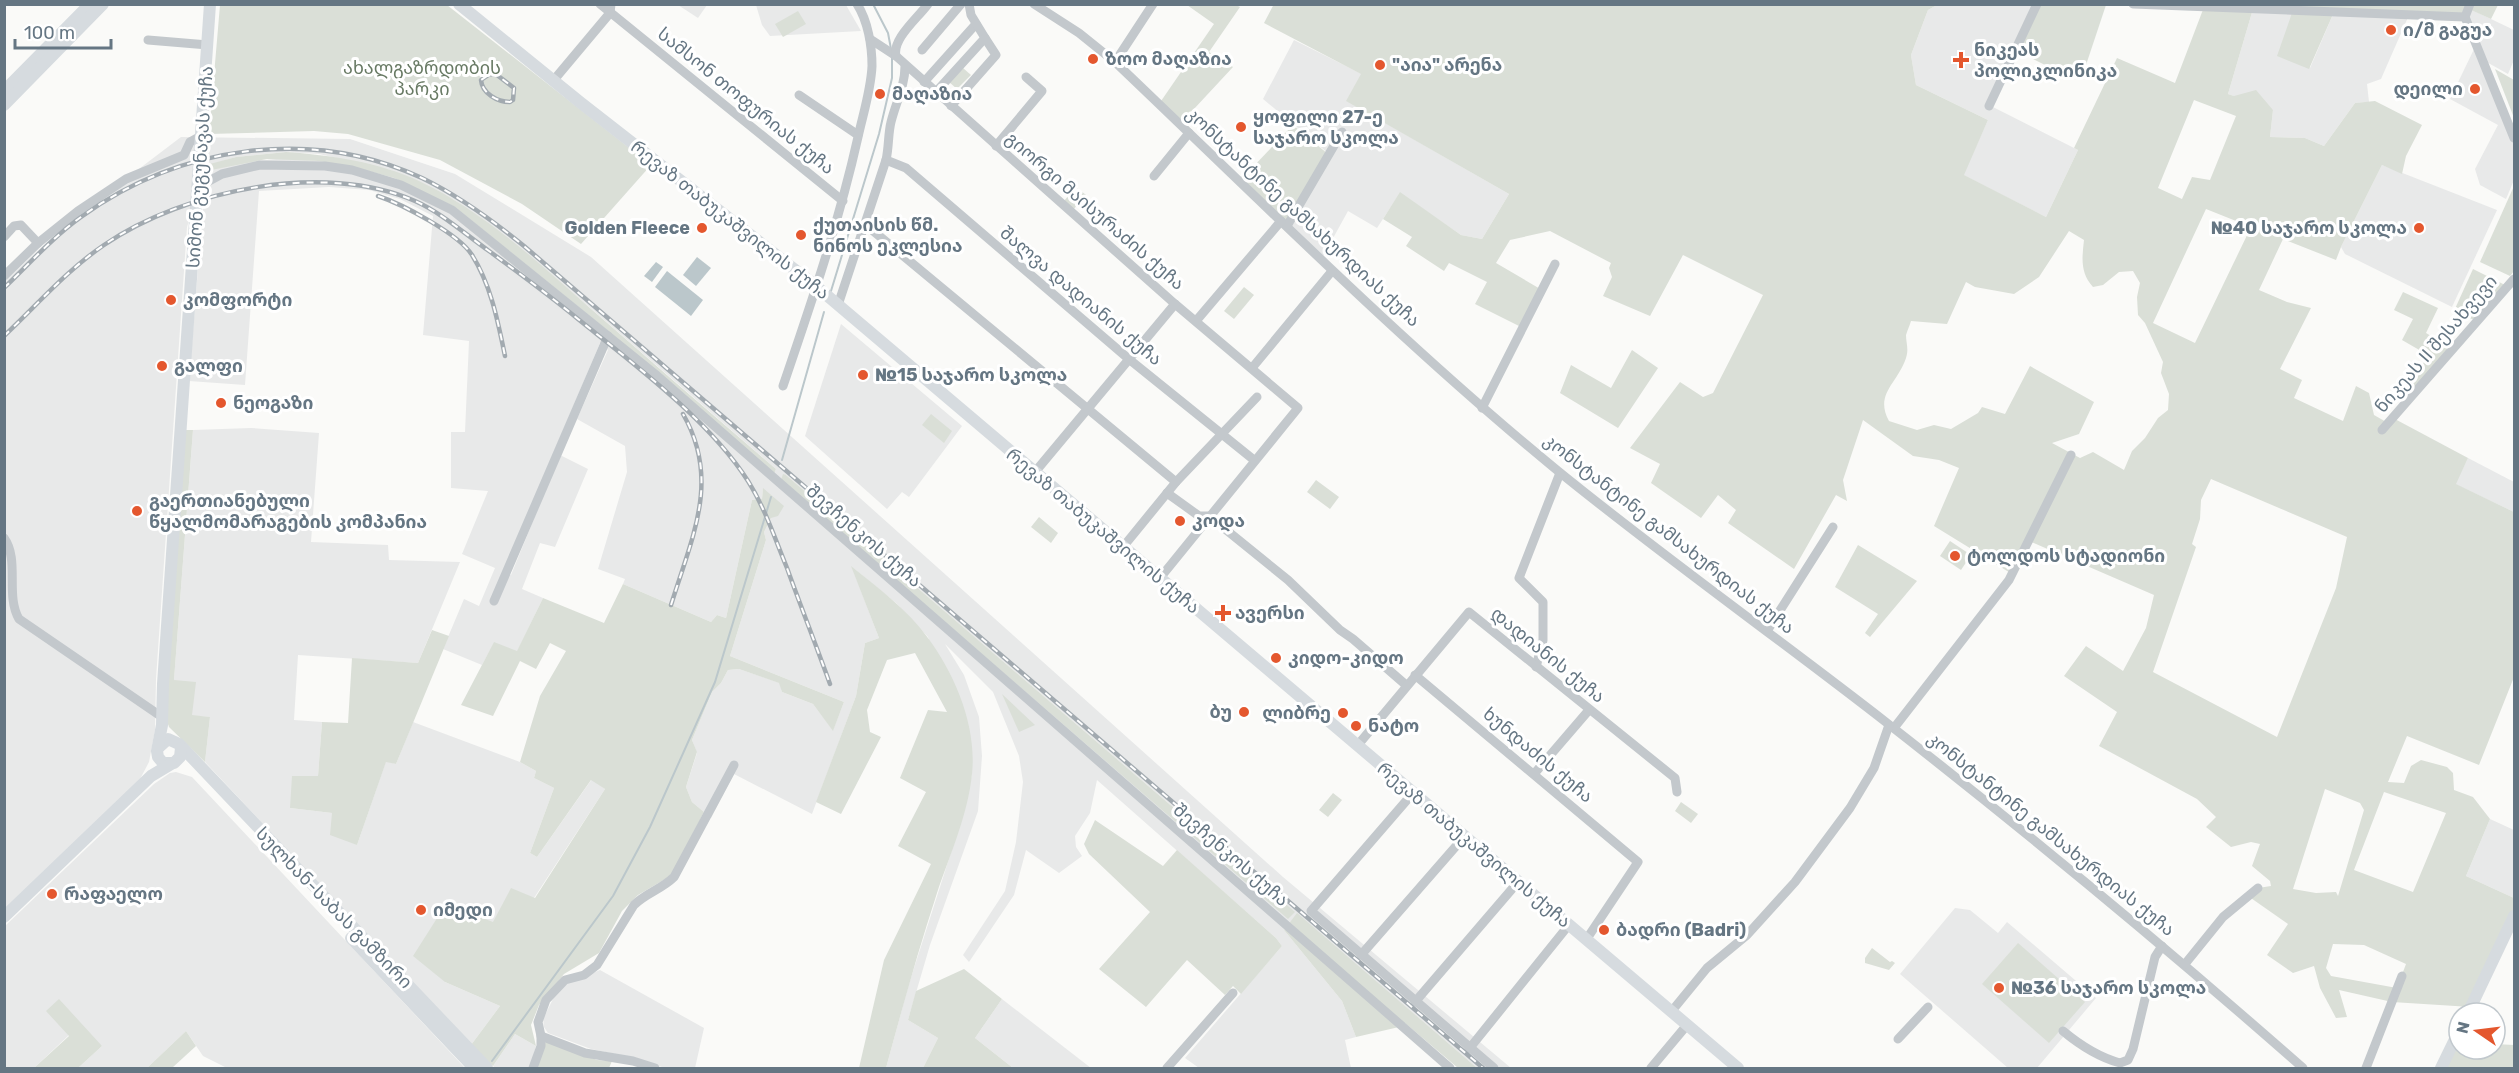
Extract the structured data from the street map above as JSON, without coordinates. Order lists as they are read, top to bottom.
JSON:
{
  "streets": {
    "main road": ["სიმონ გუგუნავას ქუჩა", "რევაზ თაბუკაშვილის ქუჩა", "სულხან-საბას გამზირი"],
    "street": [
      "სამსონ თოფურიას ქუჩა",
      "გიორგი მაისურაძის ქუჩა",
      "კონსტანტინე გამსახურდიას ქუჩა",
      "შალვა დადიანის ქუჩა",
      "ნიკეას II შესახვევი",
      "შევჩენკოს ქუჩა",
      "დადიანის ქუჩა",
      "ხუნდაძის ქუჩა"
    ]
  },
  "crossings": [
    ["სიმონ გუგუნავას ქუჩა", "შევჩენკოს ქუჩა"],
    ["სიმონ გუგუნავას ქუჩა", "სულხან-საბას გამზირი"],
    ["გიორგი მაისურაძის ქუჩა", "შალვა დადიანის ქუჩა"],
    ["რევაზ თაბუკაშვილის ქუჩა", "დადიანის ქუჩა"],
    ["რევაზ თაბუკაშვილის ქუჩა", "ხუნდაძის ქუჩა"],
    ["დადიანის ქუჩა", "ხუნდაძის ქუჩა"]
  ],
  "parks": ["ახალგაზრდობის პარკი"],
  "places": {
    "other": [
      "ი/მ გაგუა",
      "ზოო მაღაზია",
      "\"აია\" არენა",
      "დეილი",
      "მაღაზია",
      "ყოფილი 27-ე საჯარო სკოლა",
      "Golden Fleece",
      "№40 საჯარო სკოლა",
      "ქუთაისის წმ. ნინოს ეკლესია",
      "კომფორტი",
      "გალფი",
      "№15 საჯარო სკოლა",
      "ნეოგაზი",
      "გაერთიანებული წყალმომარაგების კომპანია",
      "კოდა",
      "ტოლდოს სტადიონი",
      "კიდო-კიდო",
      "ბუ",
      "ლიბრე",
      "ნატო",
      "რაფაელო",
      "იმედი",
      "ბადრი (Badri)",
      "№36 საჯარო სკოლა"
    ],
    "health": ["ნიკეას პოლიკლინიკა", "ავერსი"]
  },
  "scale_bar": "100 m",
  "north": "left"
}
